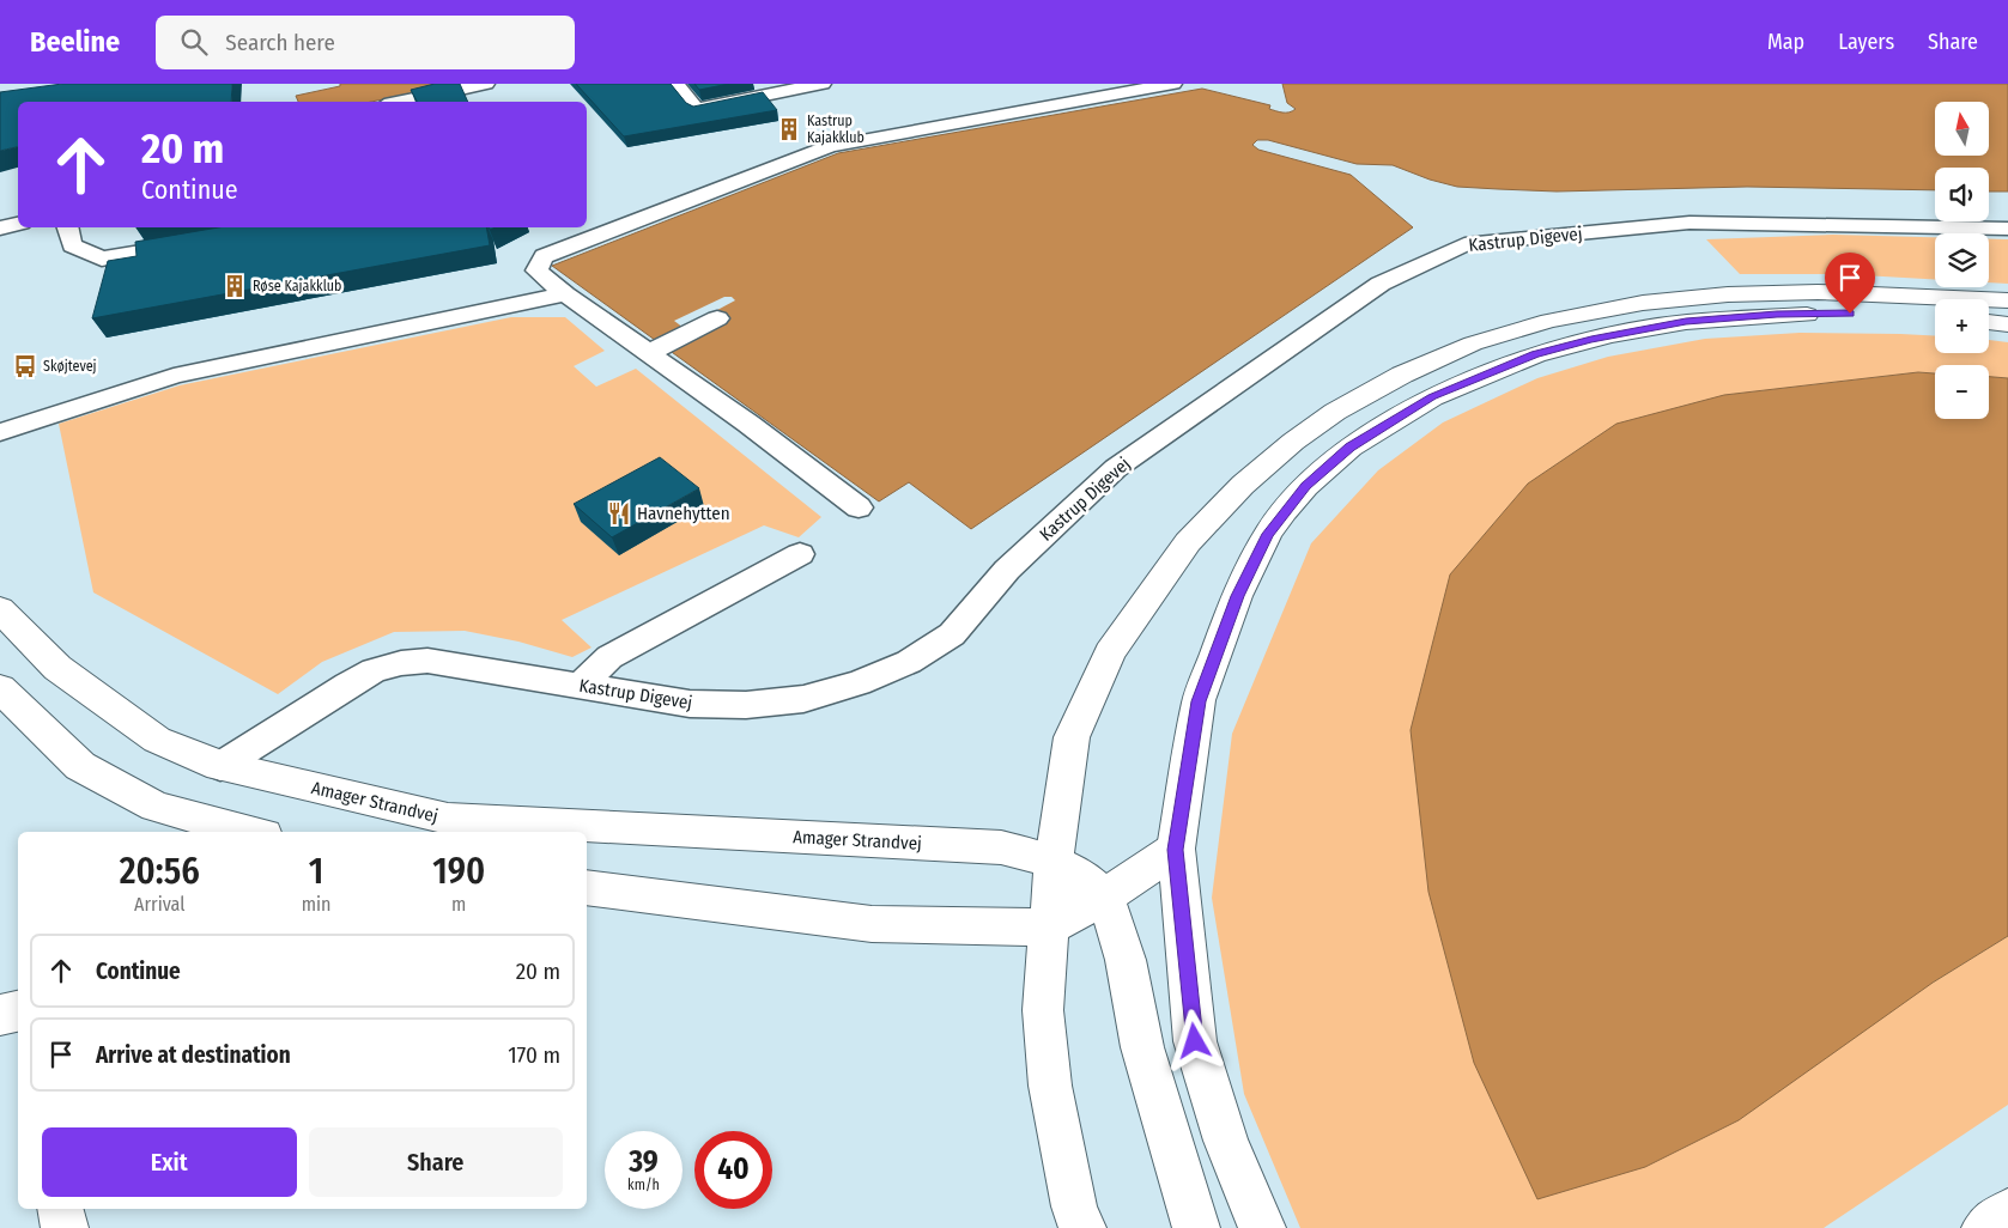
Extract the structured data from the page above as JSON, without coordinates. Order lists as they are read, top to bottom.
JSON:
{
  "streets": {
    "main road": ["Amager Strandvej"],
    "lane": ["Kastrup Digevej"]
  },
  "crossings": [
    ["Kastrup Digevej", "Amager Strandvej"]
  ],
  "places": {
    "building": ["Kastrup Kajakklub", "Røse Kajakklub"],
    "bus stop": ["Skøjtevej"],
    "restaurant": ["Havnehytten"]
  },
  "north": "top",
  "page": {
    "header": "Beeline",
    "search": "Search here",
    "nav": ["Map", "Layers", "Share"],
    "map_buttons": ["+", "−"],
    "turn": ["20 m", "Continue"],
    "eta": [
      "20:56",
      "Arrival",
      "1",
      "min",
      "190",
      "m"
    ],
    "list": [
      {
        "name": "Continue",
        "value": "20 m"
      },
      {
        "name": "Arrive at destination",
        "value": "170 m"
      }
    ],
    "buttons": ["Exit", "Share"],
    "speed": "39 km/h",
    "limit": "40"
  }
}
